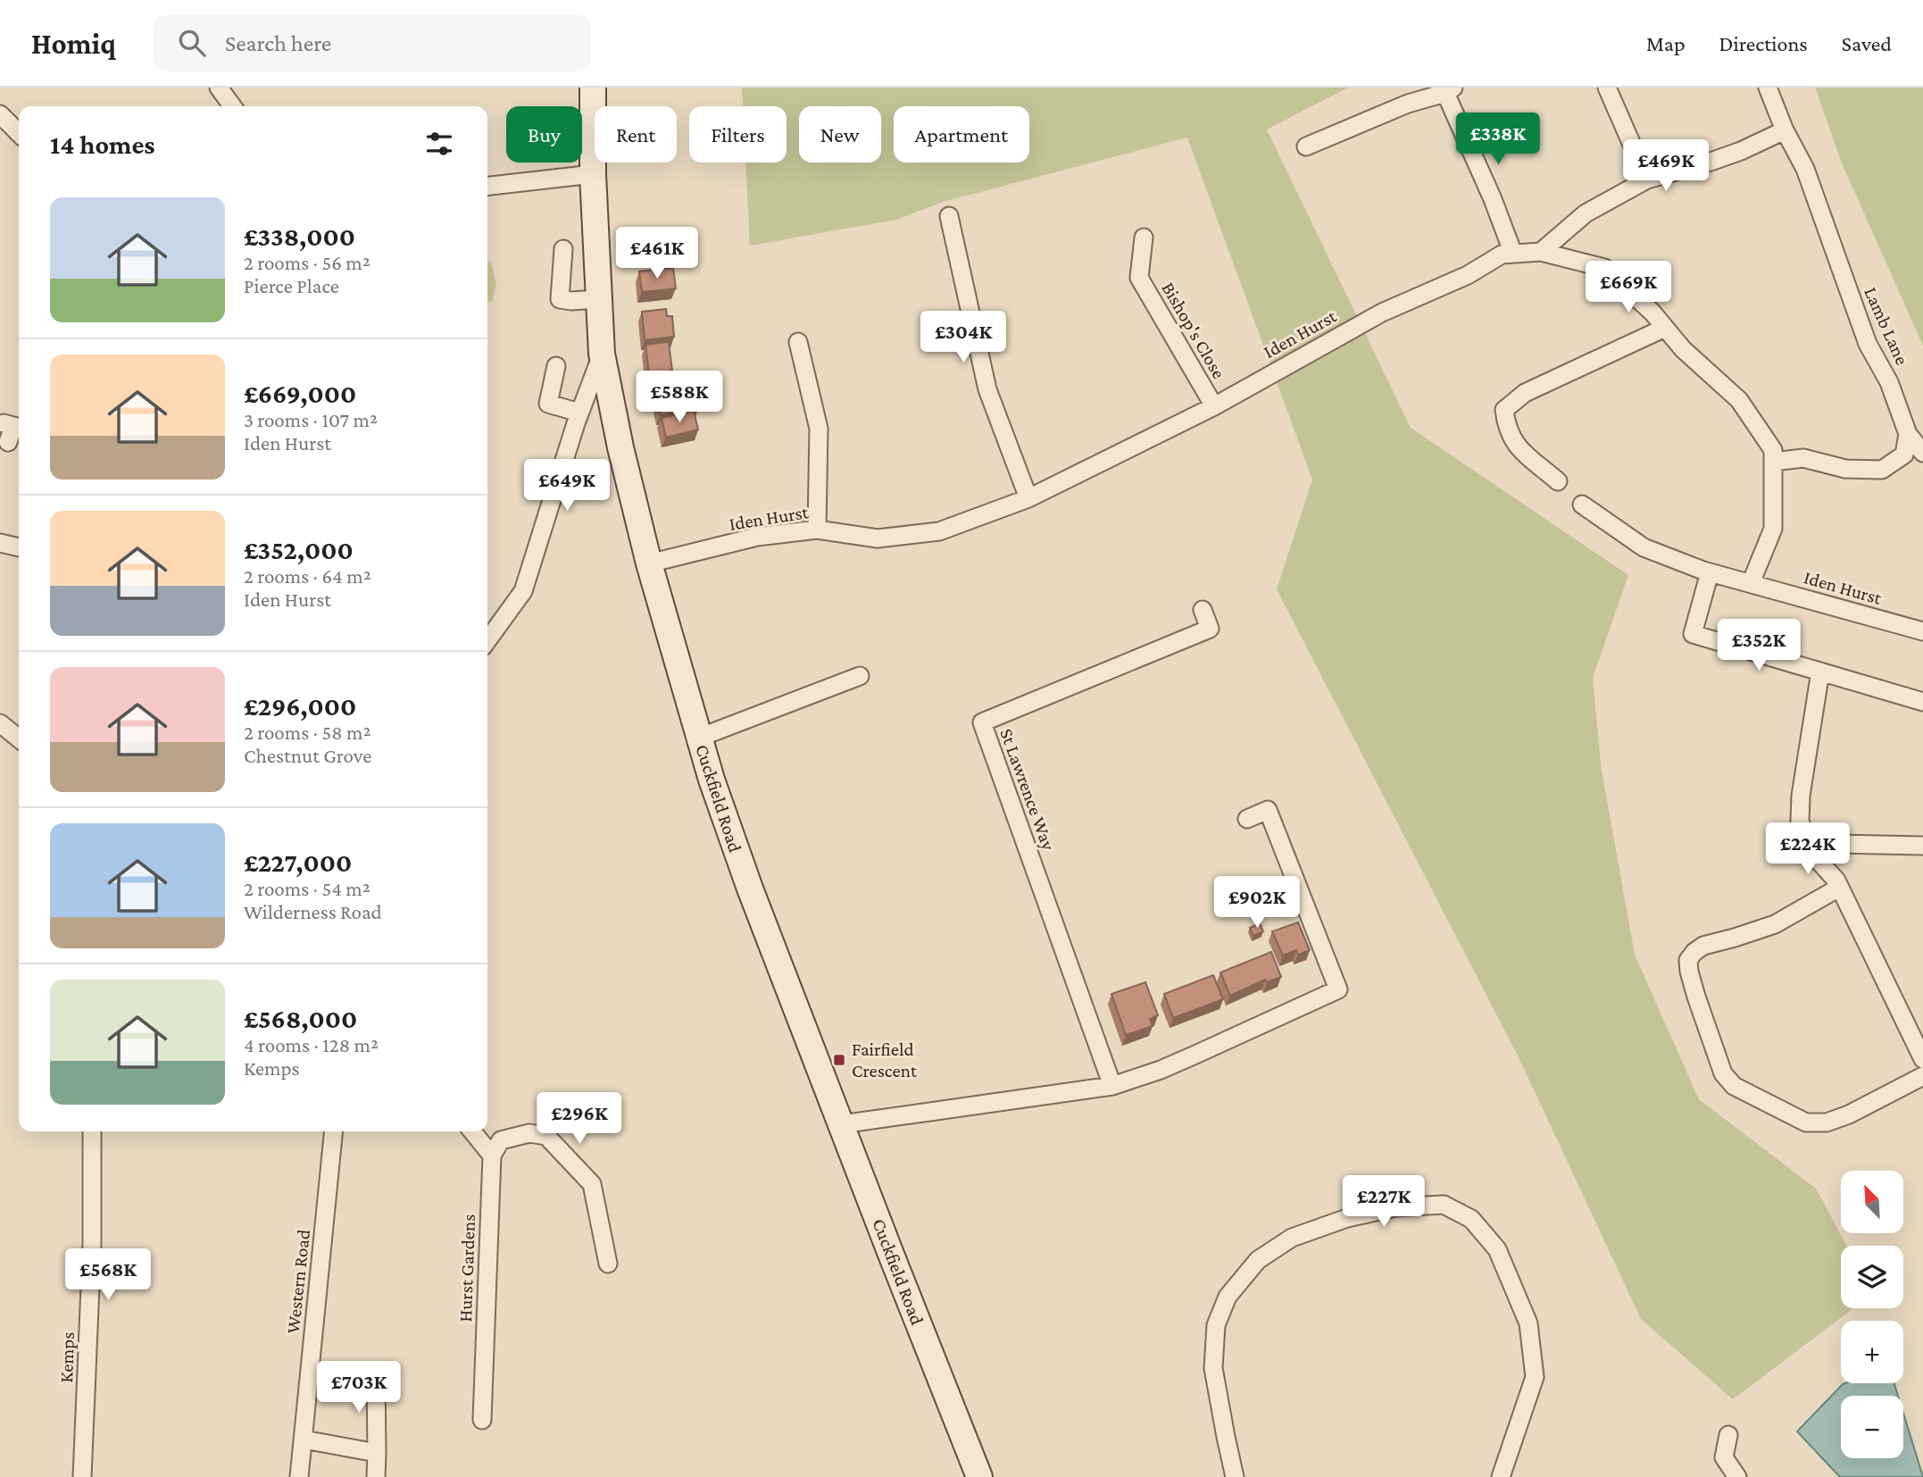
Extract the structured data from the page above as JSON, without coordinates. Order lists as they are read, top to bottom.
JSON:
{
  "streets": {
    "street": [
      "Lamb Lane",
      "Bishop's Close",
      "Iden Hurst",
      "St Lawrence Way",
      "Cuckfield Road",
      "Hurst Gardens",
      "Western Road",
      "Kemps"
    ]
  },
  "crossings": [
    ["Bishop's Close", "Iden Hurst"],
    ["Iden Hurst", "Cuckfield Road"]
  ],
  "places": {
    "transit": ["Fairfield Crescent"]
  },
  "north": "top left",
  "page": {
    "header": "Homiq",
    "search": "Search here",
    "nav": ["Map", "Directions", "Saved"],
    "chip": [
      "Buy",
      "Rent",
      "Filters",
      "New",
      "Apartment"
    ],
    "heading": "14 homes",
    "price": [
      "£338K",
      "£469K",
      "£461K",
      "£669K",
      "£304K",
      "£588K",
      "£649K",
      "£352K",
      "£224K",
      "£902K",
      "£296K",
      "£227K",
      "£568K",
      "£703K"
    ],
    "list": [
      {
        "name": "£338,000",
        "note": "2 rooms · 56 m² · Pierce Place"
      },
      {
        "name": "£669,000",
        "note": "3 rooms · 107 m² · Iden Hurst"
      },
      {
        "name": "£352,000",
        "note": "2 rooms · 64 m² · Iden Hurst"
      },
      {
        "name": "£296,000",
        "note": "2 rooms · 58 m² · Chestnut Grove"
      },
      {
        "name": "£227,000",
        "note": "2 rooms · 54 m² · Wilderness Road"
      },
      {
        "name": "£568,000",
        "note": "4 rooms · 128 m² · Kemps"
      }
    ],
    "map_buttons": ["+", "−"]
  }
}
